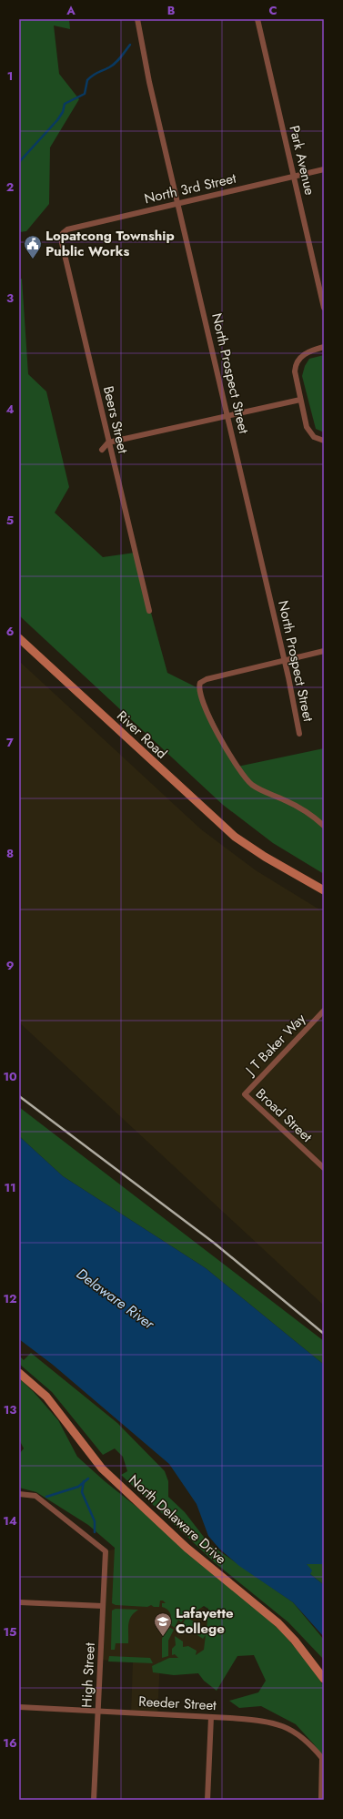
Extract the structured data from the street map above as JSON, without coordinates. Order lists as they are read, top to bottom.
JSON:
{
  "streets": {
    "main road": ["River Road", "North Delaware Drive"],
    "street": [
      "Park Avenue",
      "North 3rd Street",
      "North Prospect Street",
      "Beers Street",
      "J T Baker Way",
      "Broad Street",
      "High Street",
      "Reeder Street"
    ]
  },
  "crossings": [
    ["Park Avenue", "North 3rd Street"],
    ["North 3rd Street", "North Prospect Street"],
    ["North 3rd Street", "Beers Street"],
    ["J T Baker Way", "Broad Street"],
    ["High Street", "Reeder Street"]
  ],
  "water": ["Delaware River"],
  "places": {
    "public building": ["Lopatcong Township Public Works"],
    "school or university": ["Lafayette College"]
  },
  "grid": {
    "columns": ["A", "B", "C"],
    "rows": [
      "1",
      "2",
      "3",
      "4",
      "5",
      "6",
      "7",
      "8",
      "9",
      "10",
      "11",
      "12",
      "13",
      "14",
      "15",
      "16"
    ]
  }
}
